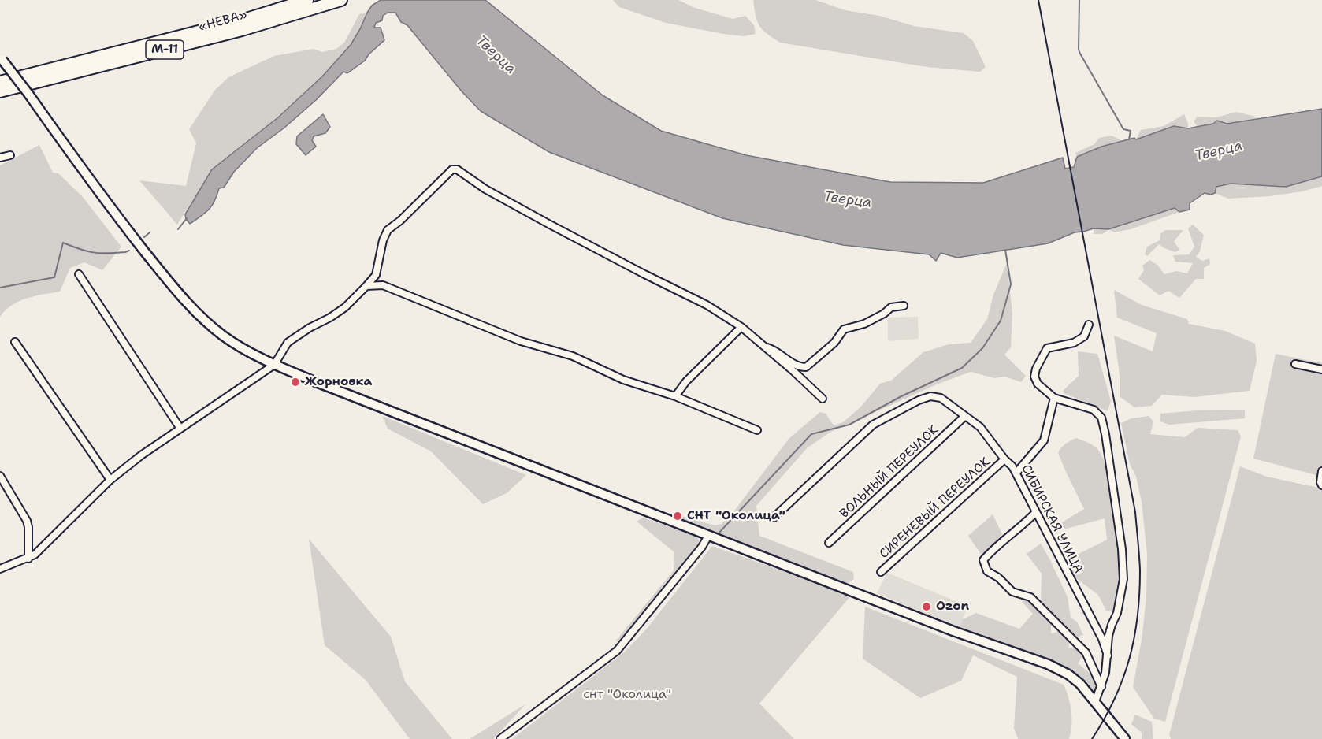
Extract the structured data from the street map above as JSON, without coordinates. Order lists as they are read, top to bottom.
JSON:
{
  "streets": {
    "highway": ["«НЕВА»", "М-11"],
    "street": ["ВОЛЬНЫЙ ПЕРЕУЛОК", "СИРЕНЕВЫЙ ПЕРЕУЛОК", "СИБИРСКАЯ УЛИЦА"]
  },
  "crossings": [
    ["ВОЛЬНЫЙ ПЕРЕУЛОК", "СИБИРСКАЯ УЛИЦА"],
    ["СИРЕНЕВЫЙ ПЕРЕУЛОК", "СИБИРСКАЯ УЛИЦА"]
  ],
  "water": ["Тверца"],
  "parks": ["снт \"Околица\""],
  "places": ["Жорновка", "СНТ \"Околица\"", "Ozon"]
}
